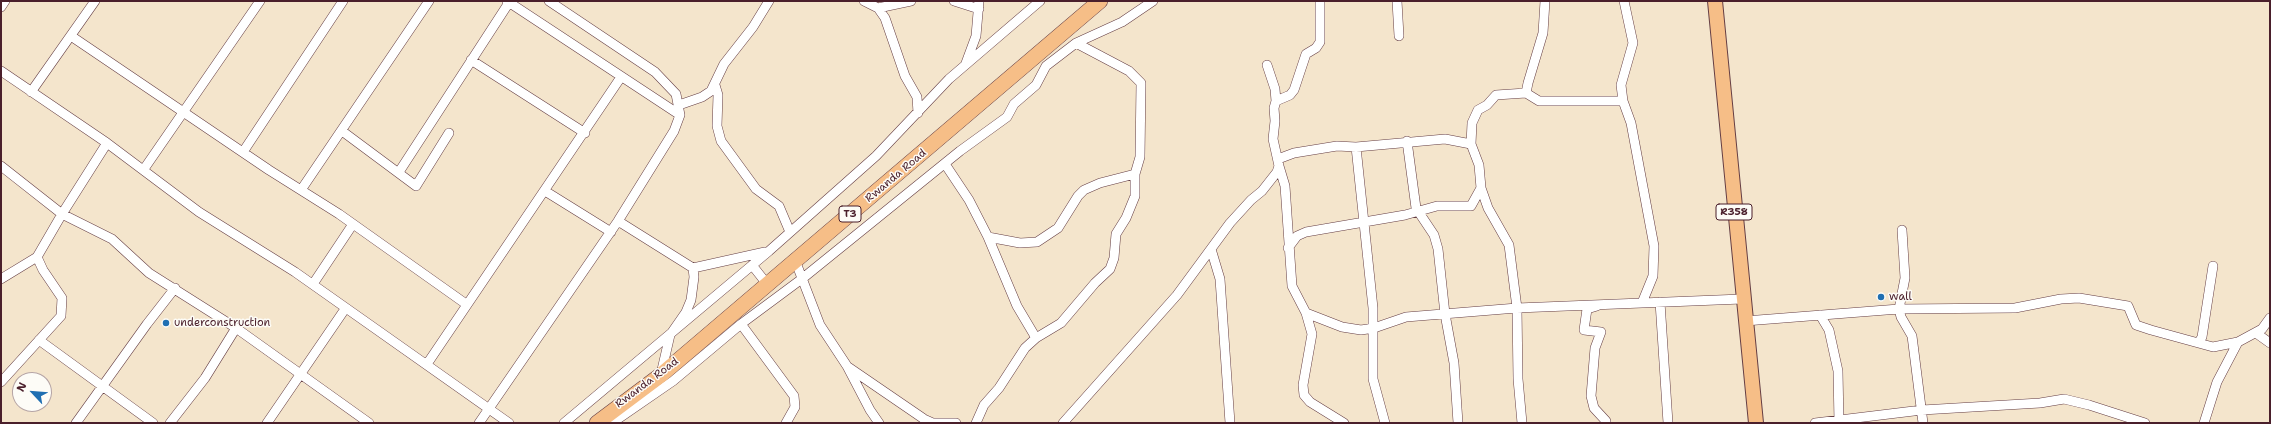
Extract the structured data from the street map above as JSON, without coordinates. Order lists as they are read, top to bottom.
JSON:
{
  "streets": {
    "highway": ["Rwanda Road", "T3"],
    "main road": ["R358"]
  },
  "places": ["wall", "underconstruction"],
  "north": "top left"
}
